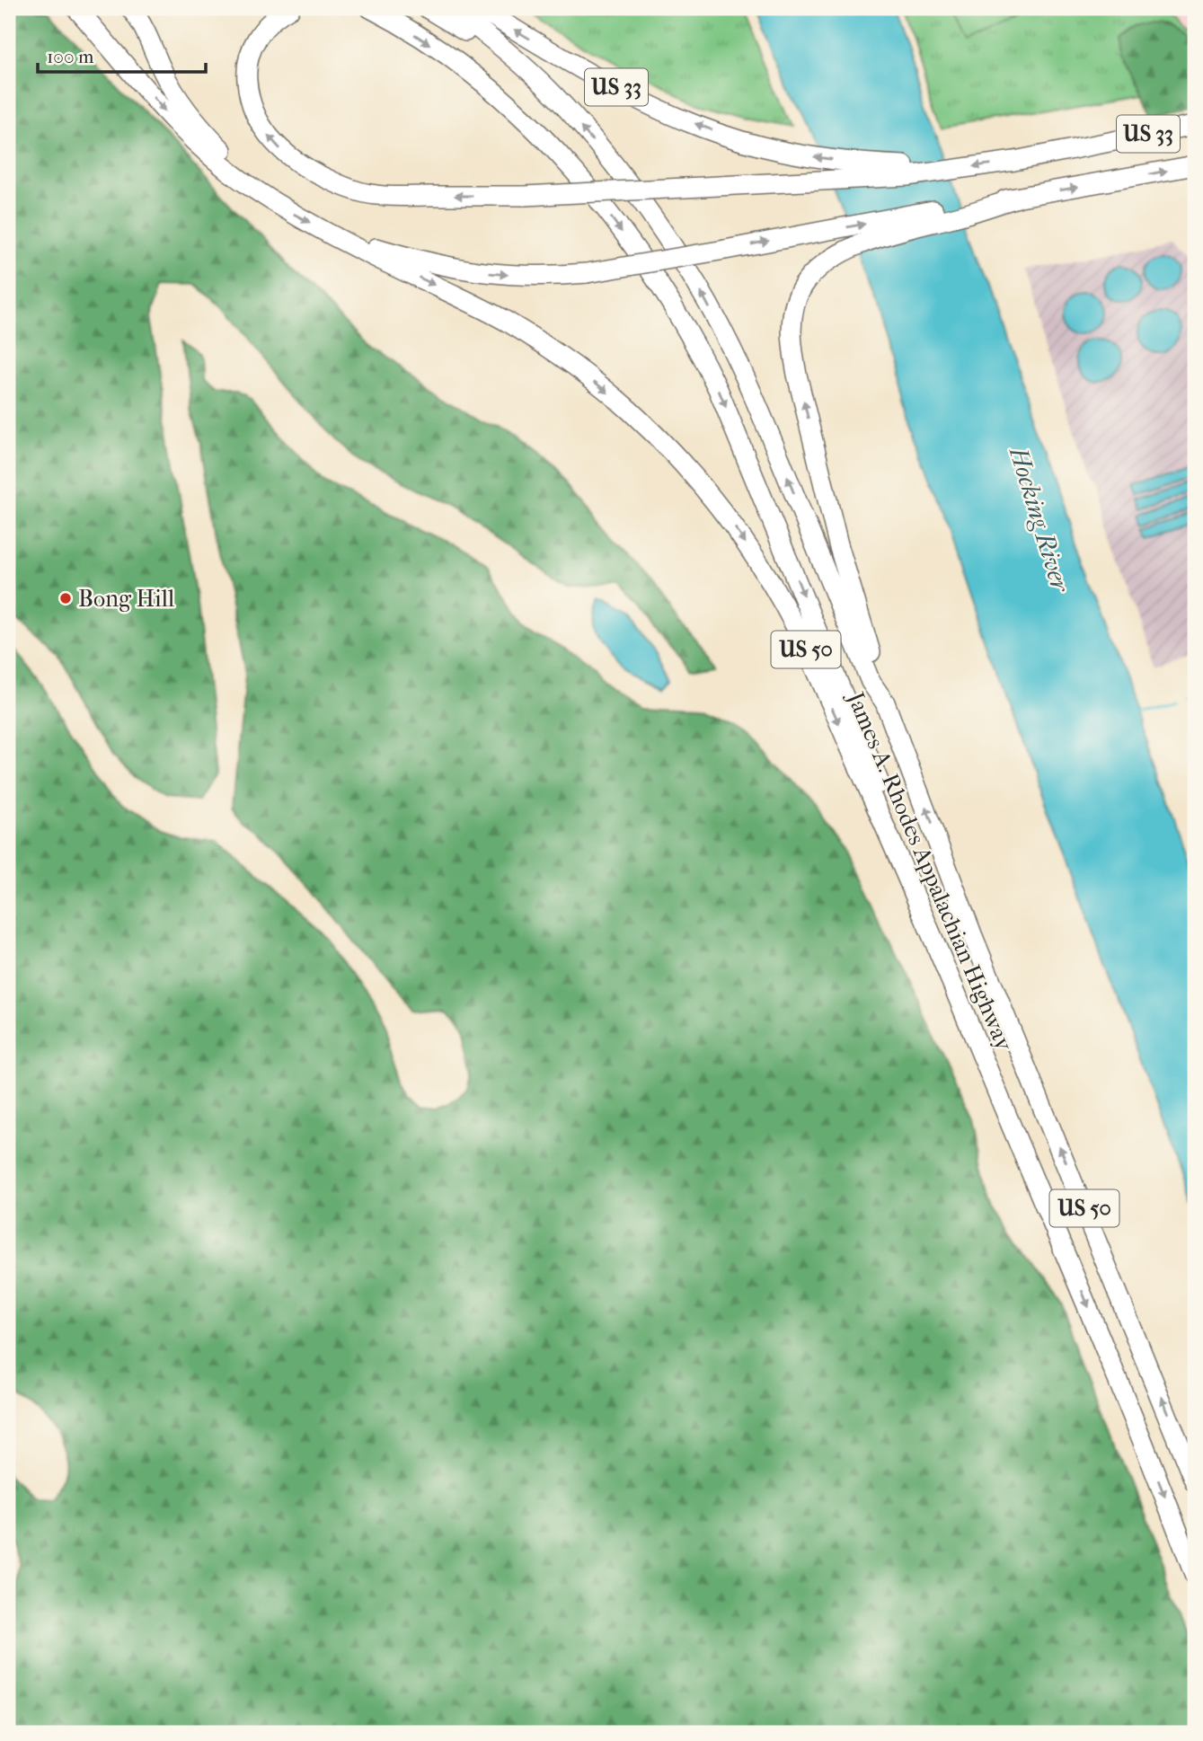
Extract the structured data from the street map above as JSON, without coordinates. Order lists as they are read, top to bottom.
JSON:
{
  "streets": {
    "highway": ["US 33", "US 50", "James A. Rhodes Appalachian Highway"]
  },
  "crossings": [
    ["US 33", "James A. Rhodes Appalachian Highway"]
  ],
  "water": ["Hocking River"],
  "places": ["Bong Hill"],
  "scale_bar": "100 m"
}
